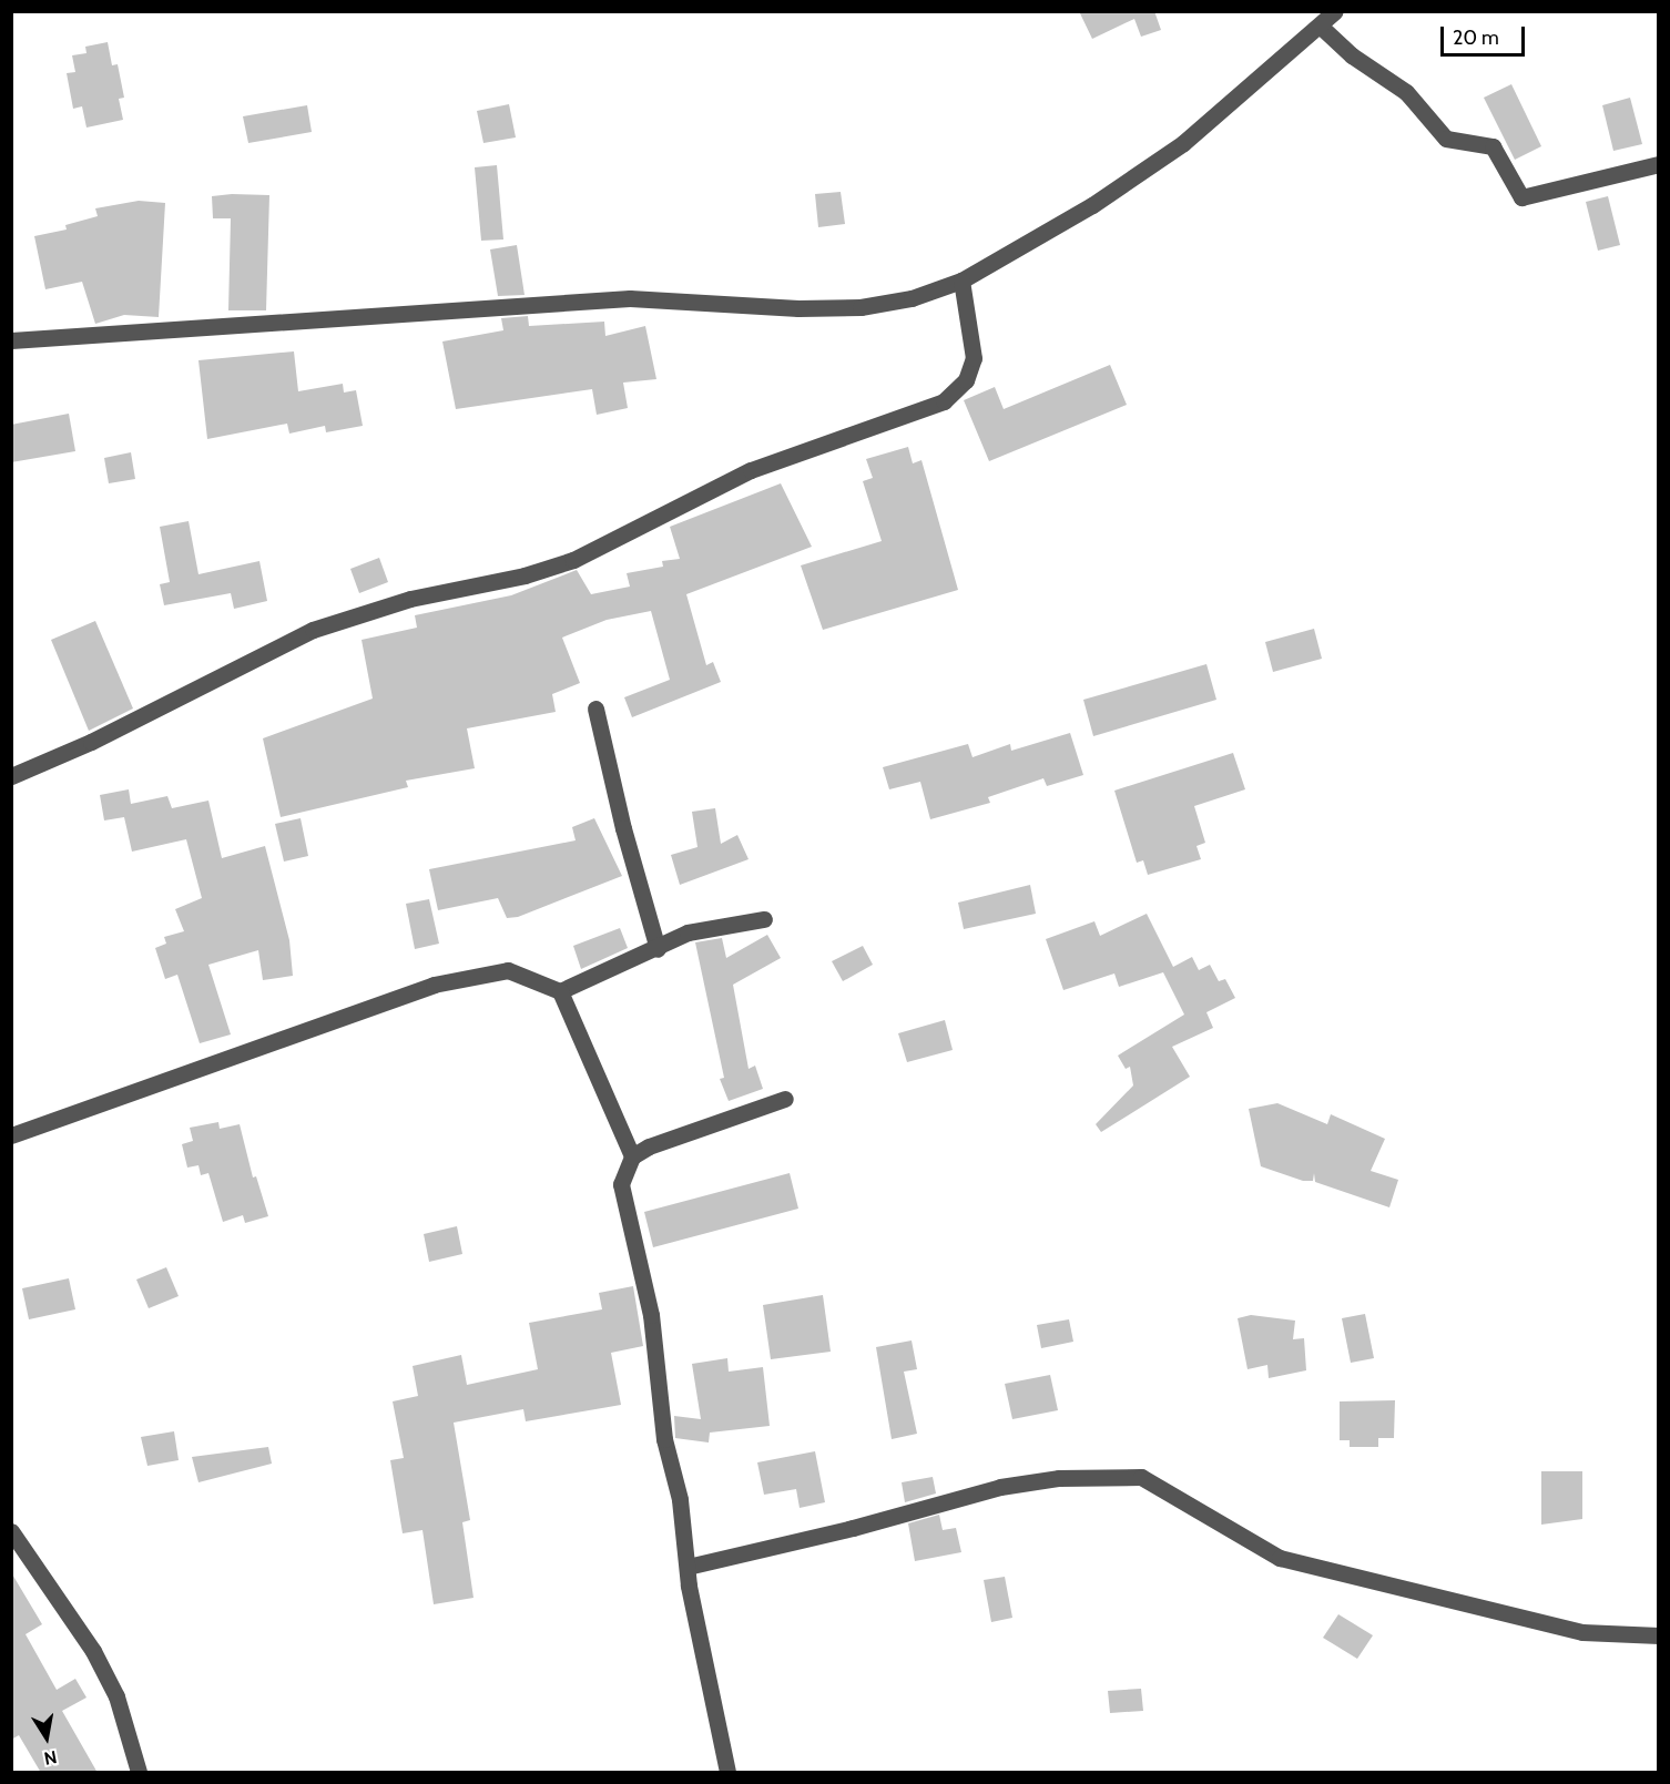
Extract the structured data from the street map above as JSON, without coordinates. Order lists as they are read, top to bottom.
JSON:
{
  "scale_bar": "20 m",
  "north": "bottom"
}
